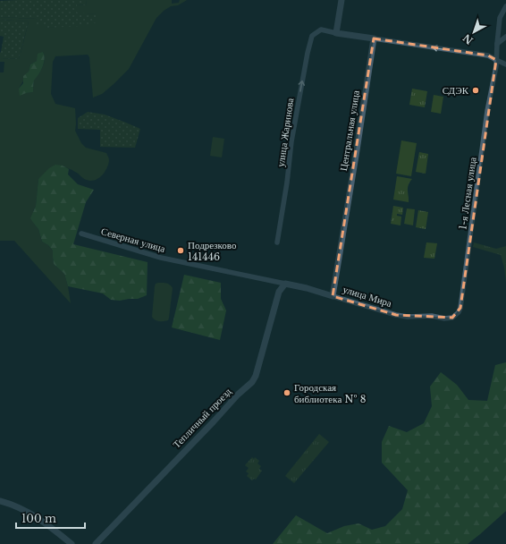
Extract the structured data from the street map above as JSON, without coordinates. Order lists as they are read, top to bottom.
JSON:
{
  "streets": {
    "street": [
      "Центральная улица",
      "улица Жаринова",
      "1-я Лесная улица",
      "Северная улица",
      "улица Мира",
      "Тепличный проезд"
    ]
  },
  "crossings": [
    ["Центральная улица", "улица Мира"],
    ["1-я Лесная улица", "улица Мира"],
    ["Северная улица", "улица Мира"],
    ["Северная улица", "Тепличный проезд"],
    ["улица Мира", "Тепличный проезд"]
  ],
  "one_way": ["улица Жаринова"],
  "places": ["СДЭК", "Подрезково 141446", "Городская библиотека № 8"],
  "scale_bar": "100 m",
  "north": "bottom left"
}
